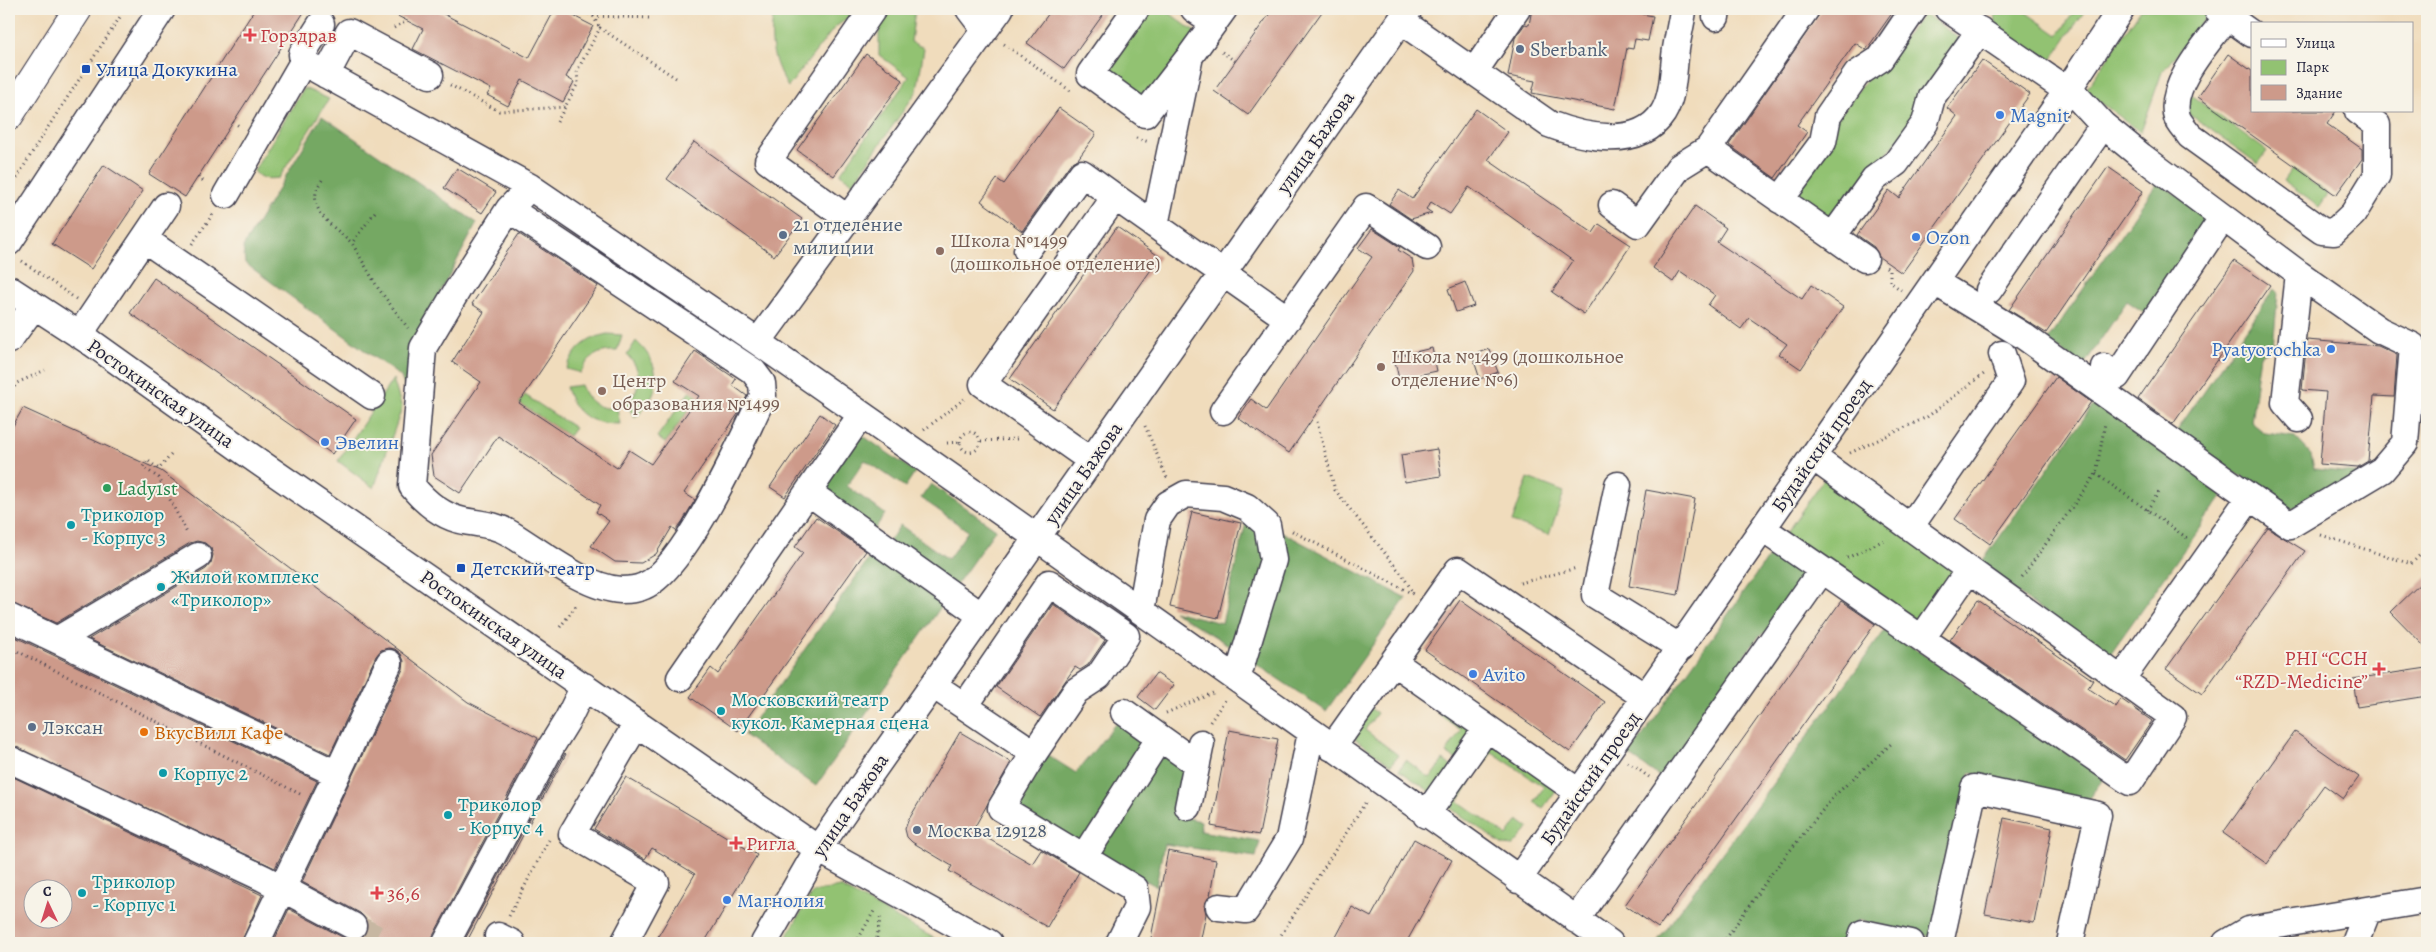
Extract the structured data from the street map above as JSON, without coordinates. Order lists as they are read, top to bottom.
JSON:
{
  "streets": {
    "street": ["улица Бажова", "Ростокинская улица", "Будайский проезд"]
  },
  "crossings": [
    ["улица Бажова", "Ростокинская улица"]
  ],
  "places": {
    "health": [
      "Горздрав",
      "PHI “CCH “RZD-Medicine”",
      "Ригла",
      "36,6"
    ],
    "other": [
      "Sberbank",
      "Magnit",
      "21 отделение милиции",
      "Ozon",
      "Школа №1499 (дошкольное отделение)",
      "Pyatyorochka",
      "Школа №1499 (дошкольное отделение №6)",
      "Центр образования №1499",
      "Эвелин",
      "Lady1st",
      "Триколор - Корпус 3",
      "Жилой комплекс «Триколор»",
      "Avito",
      "Московский театр кукол. Камерная сцена",
      "Лэксан",
      "ВкусВилл Кафе",
      "Корпус 2",
      "Триколор - Корпус 4",
      "Москва 129128",
      "Триколор - Корпус 1",
      "Магнолия"
    ],
    "transit": ["Улица Докукина", "Детский театр"]
  },
  "legend": ["Улица", "Парк", "Здание"],
  "north": "top"
}
